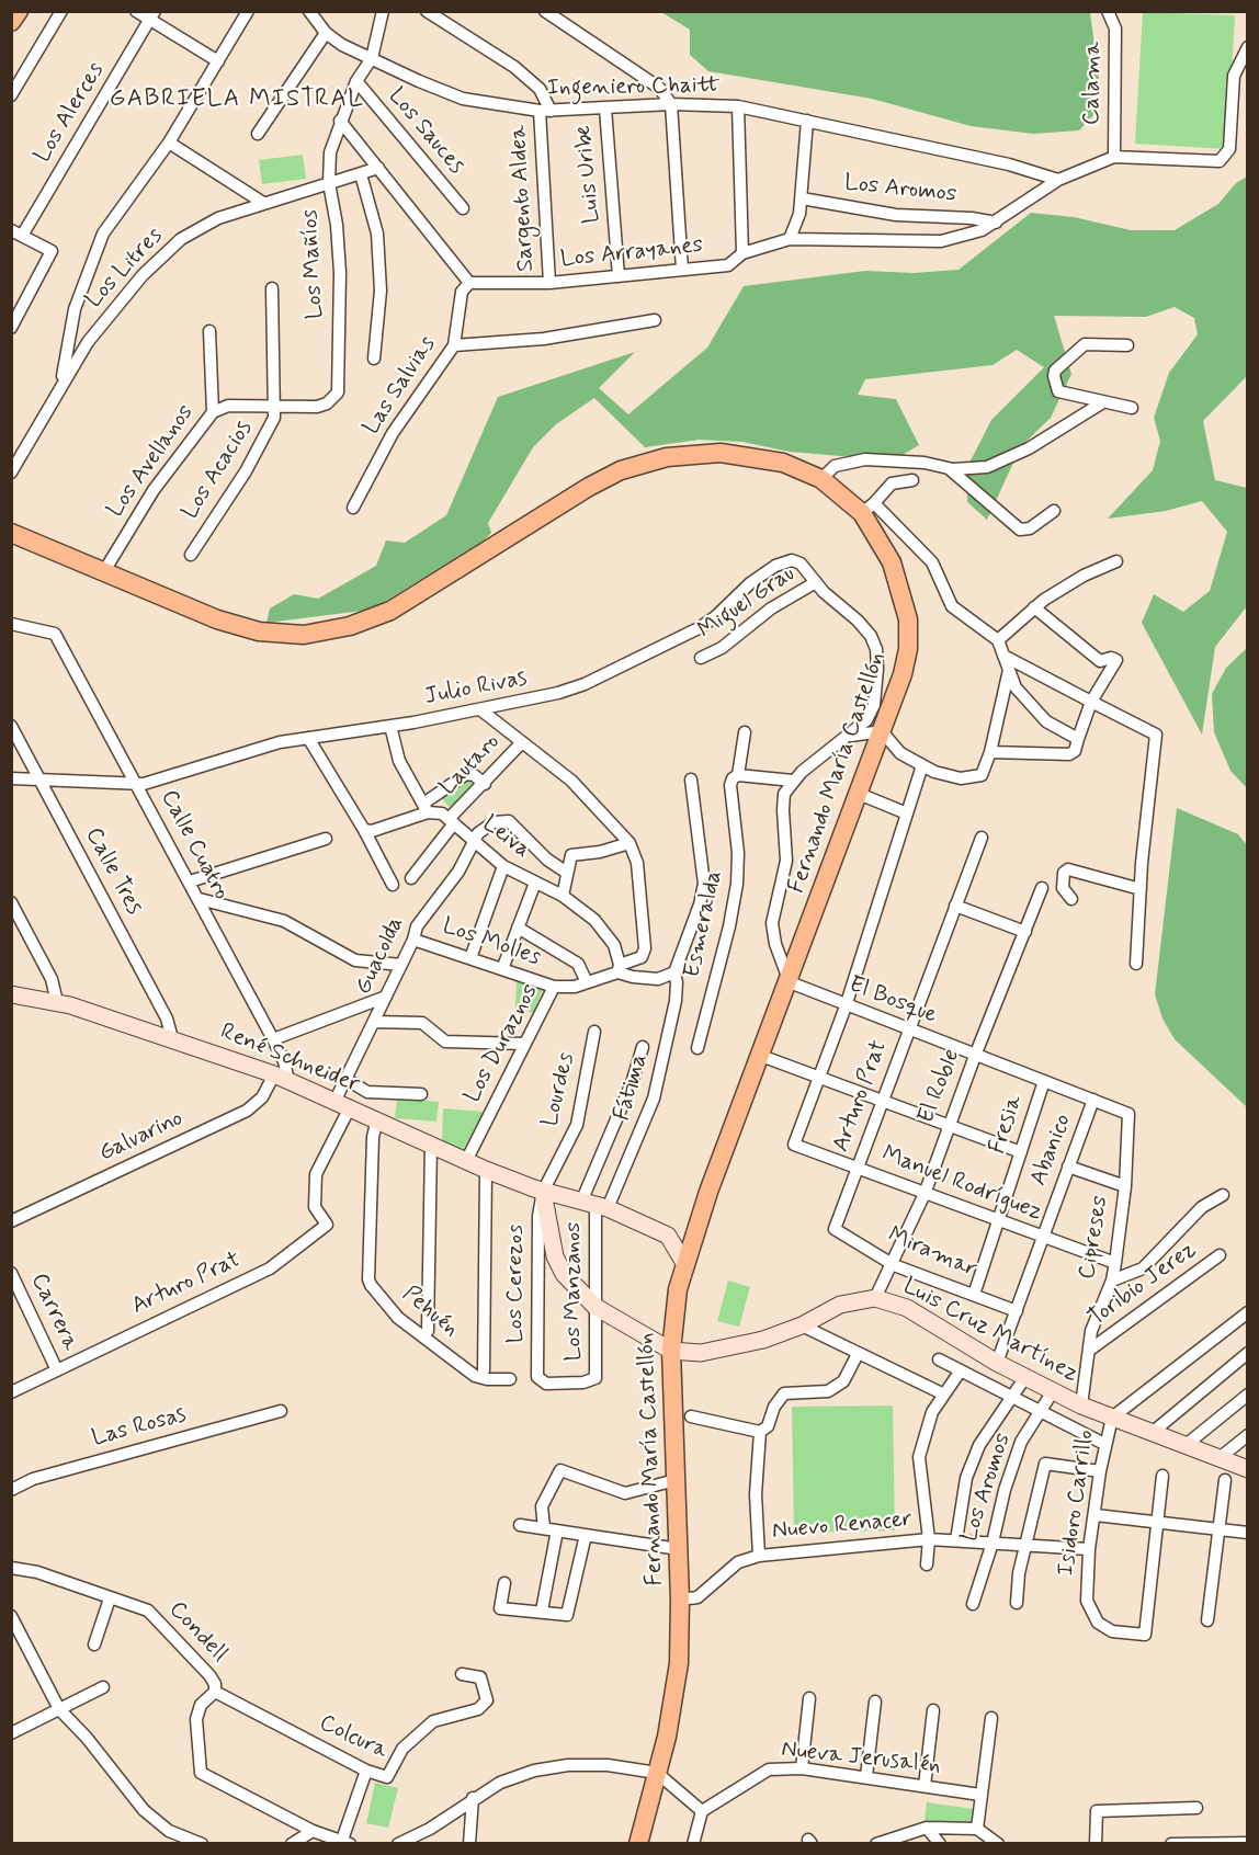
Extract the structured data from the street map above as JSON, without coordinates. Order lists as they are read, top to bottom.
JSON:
{
  "streets": {
    "main road": ["Fernando María Castellón", "René Schneider", "Luis Cruz Martínez"],
    "street": [
      "Calama",
      "Ingeniero Chaitt",
      "Los Alerces",
      "Los Sauces",
      "Luis Uribe",
      "Los Aromos",
      "Sargento Aldea",
      "Los Arrayanes",
      "Los Mañíos",
      "Los Litres",
      "Las Salvias",
      "Los Avellanos",
      "Los Acacios",
      "Miguel Grau",
      "Julio Rivas",
      "Lautaro",
      "Leiva",
      "Calle Cuatro",
      "Calle Tres",
      "Esmeralda",
      "Los Molles",
      "Guacolda",
      "El Bosque",
      "Los Duraznos",
      "El Roble",
      "Fátima",
      "Lourdes",
      "Arturo Prat",
      "Fresia",
      "Galvarino",
      "Abanico",
      "Manuel Rodríguez",
      "Cipreses",
      "Miramar",
      "Los Cerezos",
      "Toribio Jerez",
      "Los Manzanos",
      "Carrera",
      "Pehuén",
      "Las Rosas",
      "Isidoro Carrillo",
      "Nuevo Renacer",
      "Condell",
      "Colcura",
      "Nueva Jerusalén"
    ]
  },
  "crossings": [
    ["Calama", "Los Arrayanes"],
    ["Ingeniero Chaitt", "Luis Uribe"],
    ["Ingeniero Chaitt", "Sargento Aldea"],
    ["Ingeniero Chaitt", "Los Arrayanes"],
    ["Ingeniero Chaitt", "Los Mañíos"],
    ["Los Sauces", "Los Mañíos"],
    ["Luis Uribe", "Los Arrayanes"],
    ["Los Aromos", "Los Arrayanes"],
    ["Los Aromos", "Luis Cruz Martínez"],
    ["Los Aromos", "Nuevo Renacer"],
    ["Sargento Aldea", "Los Arrayanes"],
    ["Los Arrayanes", "Las Salvias"],
    ["Los Mañíos", "Los Litres"],
    ["Los Mañíos", "Los Avellanos"],
    ["Los Mañíos", "Los Acacios"],
    ["Los Avellanos", "Fernando María Castellón"],
    ["Miguel Grau", "Julio Rivas"],
    ["Julio Rivas", "Calle Cuatro"],
    ["Julio Rivas", "Calle Tres"],
    ["Lautaro", "Leiva"],
    ["Fernando María Castellón", "El Bosque"],
    ["Fernando María Castellón", "Luis Cruz Martínez"],
    ["Fernando María Castellón", "Nuevo Renacer"],
    ["Leiva", "Guacolda"],
    ["Leiva", "Los Duraznos"],
    ["Calle Cuatro", "René Schneider"],
    ["Calle Cuatro", "Galvarino"],
    ["Calle Tres", "René Schneider"],
    ["Los Molles", "Guacolda"],
    ["Los Molles", "Los Duraznos"],
    ["Guacolda", "René Schneider"],
    ["Guacolda", "Arturo Prat"],
    ["El Bosque", "El Roble"],
    ["El Bosque", "Arturo Prat"],
    ["El Bosque", "Fresia"],
    ["El Bosque", "Abanico"],
    ["El Bosque", "Cipreses"],
    ["Los Duraznos", "René Schneider"],
    ["Los Duraznos", "Fátima"],
    ["René Schneider", "Fátima"],
    ["René Schneider", "Lourdes"],
    ["René Schneider", "Galvarino"],
    ["René Schneider", "Los Cerezos"],
    ["René Schneider", "Los Manzanos"],
    ["René Schneider", "Pehuén"],
    ["El Roble", "Manuel Rodríguez"],
    ["El Roble", "Miramar"],
    ["El Roble", "Luis Cruz Martínez"],
    ["Fátima", "Los Manzanos"],
    ["Lourdes", "Los Cerezos"],
    ["Arturo Prat", "Manuel Rodríguez"],
    ["Arturo Prat", "Miramar"],
    ["Arturo Prat", "Carrera"],
    ["Fresia", "Manuel Rodríguez"],
    ["Fresia", "Miramar"],
    ["Abanico", "Manuel Rodríguez"],
    ["Abanico", "Miramar"],
    ["Abanico", "Luis Cruz Martínez"],
    ["Manuel Rodríguez", "Cipreses"],
    ["Cipreses", "Toribio Jerez"],
    ["Cipreses", "Luis Cruz Martínez"],
    ["Los Cerezos", "Los Manzanos"],
    ["Luis Cruz Martínez", "Isidoro Carrillo"],
    ["Isidoro Carrillo", "Nuevo Renacer"],
    ["Condell", "Colcura"]
  ],
  "districts": ["GABRIELA MISTRAL"]
}
